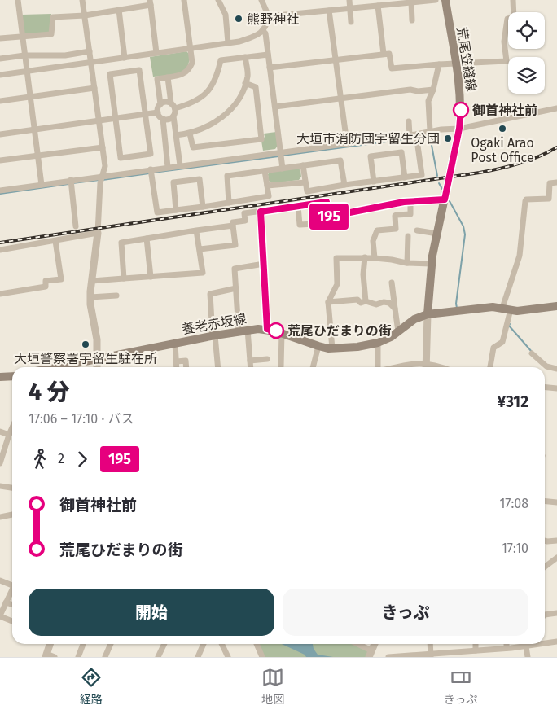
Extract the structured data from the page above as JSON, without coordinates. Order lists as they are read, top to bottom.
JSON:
{
  "streets": {
    "main road": ["荒尾笠縫線", "養老赤坂線"]
  },
  "crossings": [
    ["荒尾笠縫線", "養老赤坂線"]
  ],
  "places": [
    "熊野神社",
    "御首神社前",
    "Ogaki Arao Post Office",
    "大垣市消防団宇留生分団",
    "荒尾ひだまりの街",
    "大垣警察署宇留生駐在所"
  ],
  "lines": ["bus line 195"],
  "page": {
    "on_map": "195",
    "heading": ["4 分", "17:06 – 17:10 · バス", "¥312"],
    "legs": ["2", "195"],
    "list": [
      {
        "name": "御首神社前",
        "value": "17:08"
      },
      {
        "name": "荒尾ひだまりの街",
        "value": "17:10"
      }
    ],
    "buttons": ["開始", "きっぷ"],
    "tabs": ["経路", "地図", "きっぷ"]
  }
}
